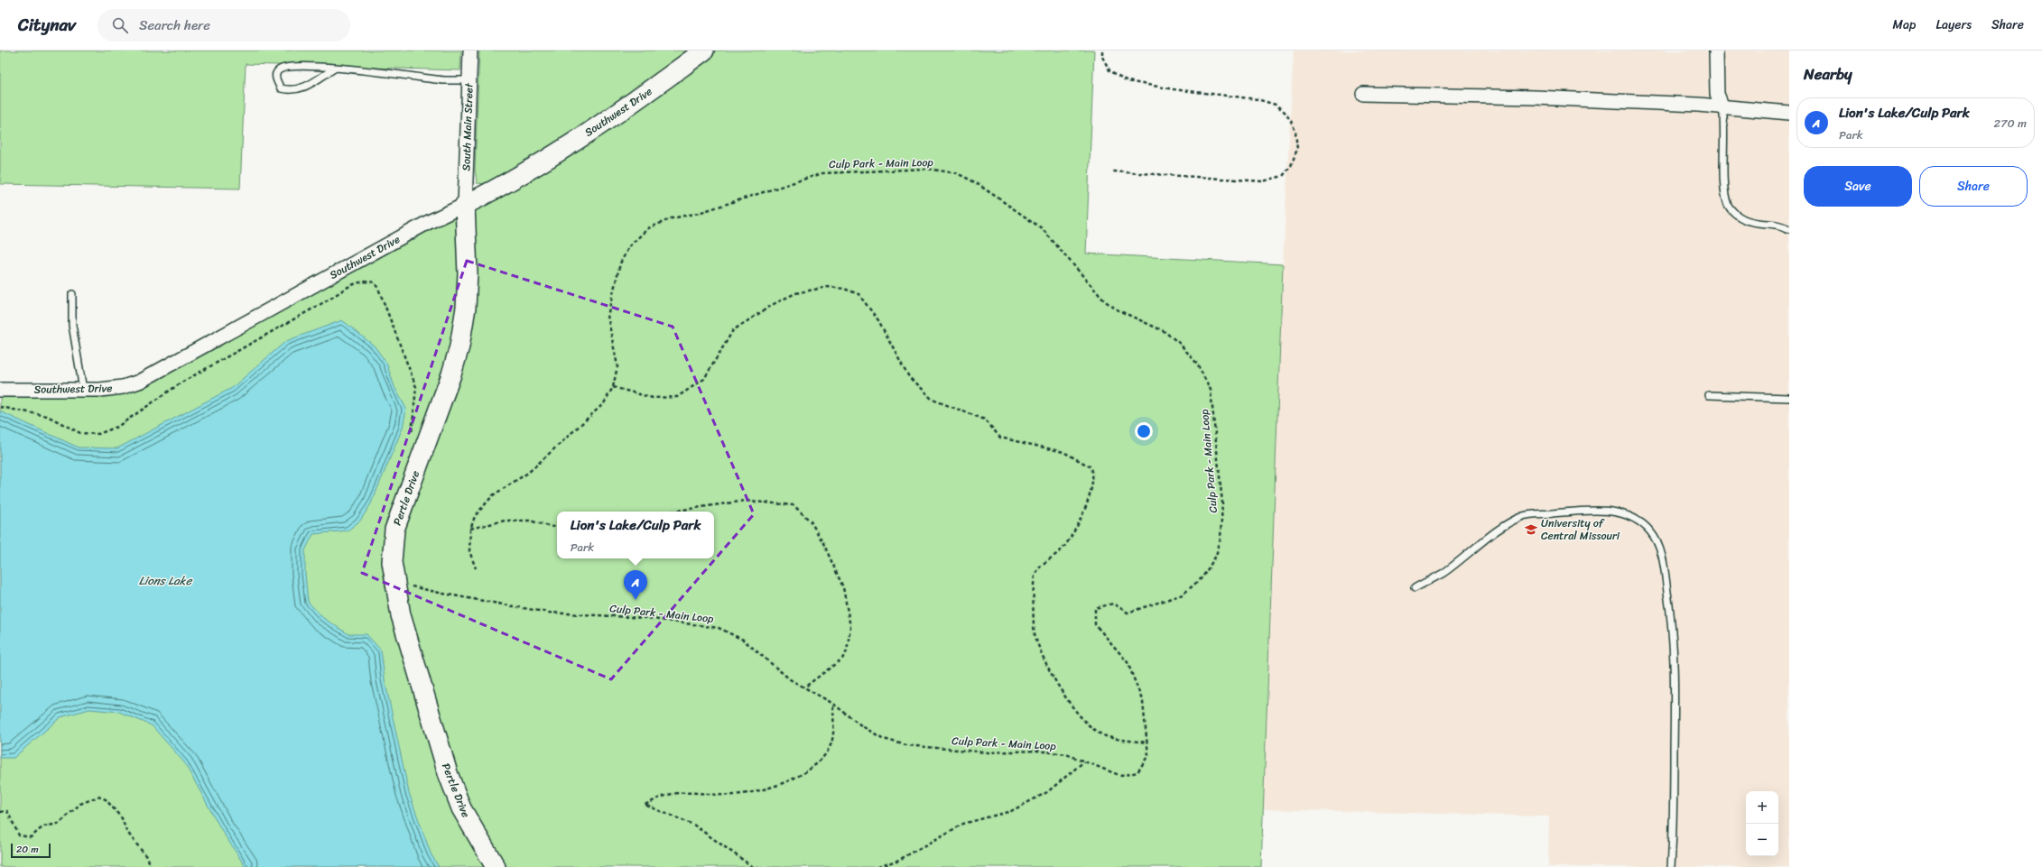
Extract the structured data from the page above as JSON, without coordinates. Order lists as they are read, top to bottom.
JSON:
{
  "streets": {
    "street": ["Southwest Drive", "South Main Street", "Pertle Drive"],
    "path": ["Culp Park - Main Loop"]
  },
  "crossings": [
    ["Southwest Drive", "South Main Street"],
    ["Southwest Drive", "Pertle Drive"],
    ["South Main Street", "Pertle Drive"],
    ["Culp Park - Main Loop", "Pertle Drive"]
  ],
  "water": ["Lions Lake"],
  "places": {
    "school or university": ["University of Central Missouri"]
  },
  "scale_bar": "20 m",
  "page": {
    "header": "Citynav",
    "search": "Search here",
    "nav": ["Map", "Layers", "Share"],
    "heading": "Nearby",
    "list": [
      {
        "mark": "A",
        "name": "Lion's Lake/Culp Park",
        "note": "Park",
        "value": "270 m"
      }
    ],
    "buttons": ["Save", "Share"],
    "popup": ["Lion's Lake/Culp Park", "Park"],
    "pins": "A",
    "map_buttons": ["+", "−"],
    "scale": "20 m"
  }
}
